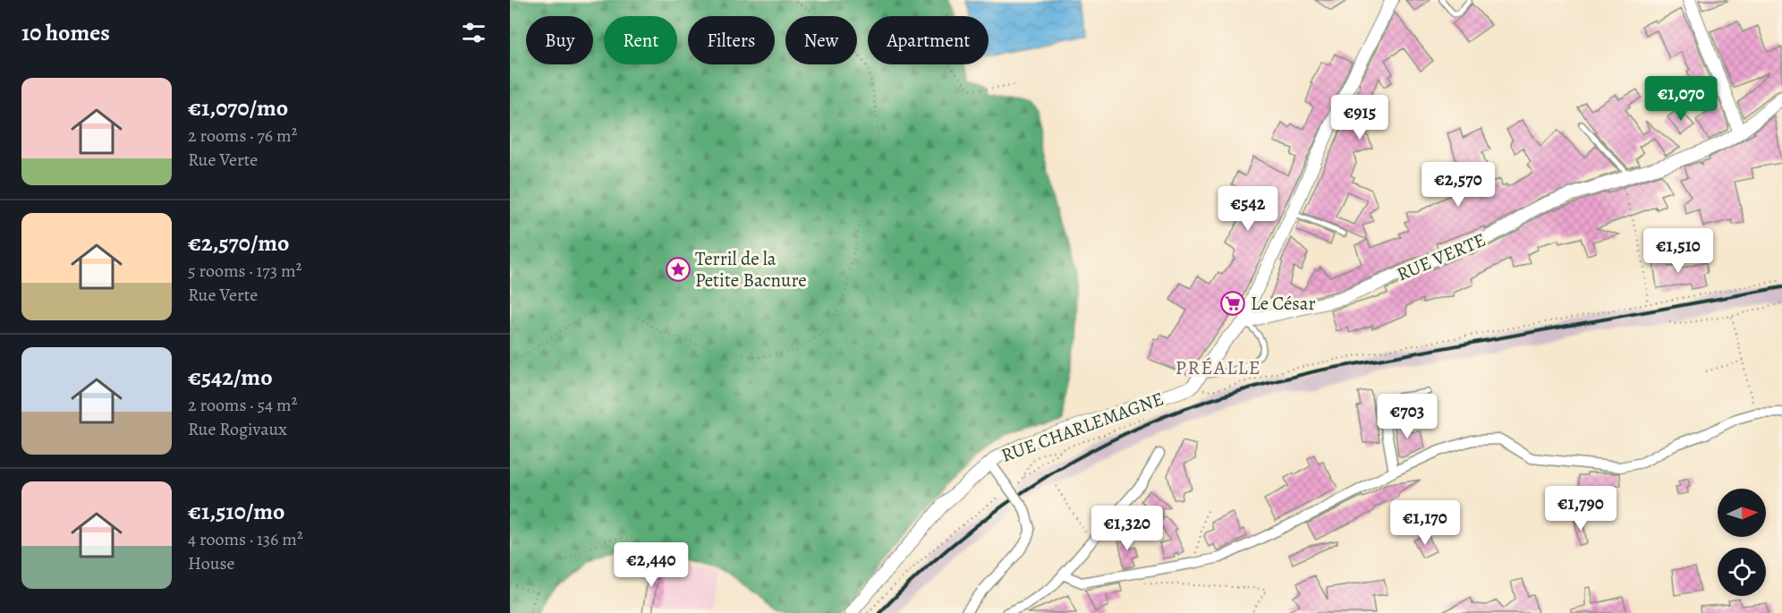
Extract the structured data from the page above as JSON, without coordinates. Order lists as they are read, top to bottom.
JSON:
{
  "streets": {
    "street": ["RUE VERTE", "RUE CHARLEMAGNE"]
  },
  "districts": ["PRÉALLE"],
  "places": {
    "place": ["Terril de la Petite Bacnure"],
    "supermarket": ["Le César"]
  },
  "north": "right",
  "page": {
    "heading": "10 homes",
    "chip": [
      "Buy",
      "Rent",
      "Filters",
      "New",
      "Apartment"
    ],
    "list": [
      {
        "name": "€1,070/mo",
        "note": "2 rooms · 76 m² · Rue Verte"
      },
      {
        "name": "€2,570/mo",
        "note": "5 rooms · 173 m² · Rue Verte"
      },
      {
        "name": "€542/mo",
        "note": "2 rooms · 54 m² · Rue Rogivaux"
      },
      {
        "name": "€1,510/mo",
        "note": "4 rooms · 136 m² · House"
      }
    ],
    "price": [
      "€1,070",
      "€915",
      "€2,570",
      "€542",
      "€1,510",
      "€703",
      "€1,790",
      "€1,170",
      "€1,320",
      "€2,440"
    ]
  }
}
